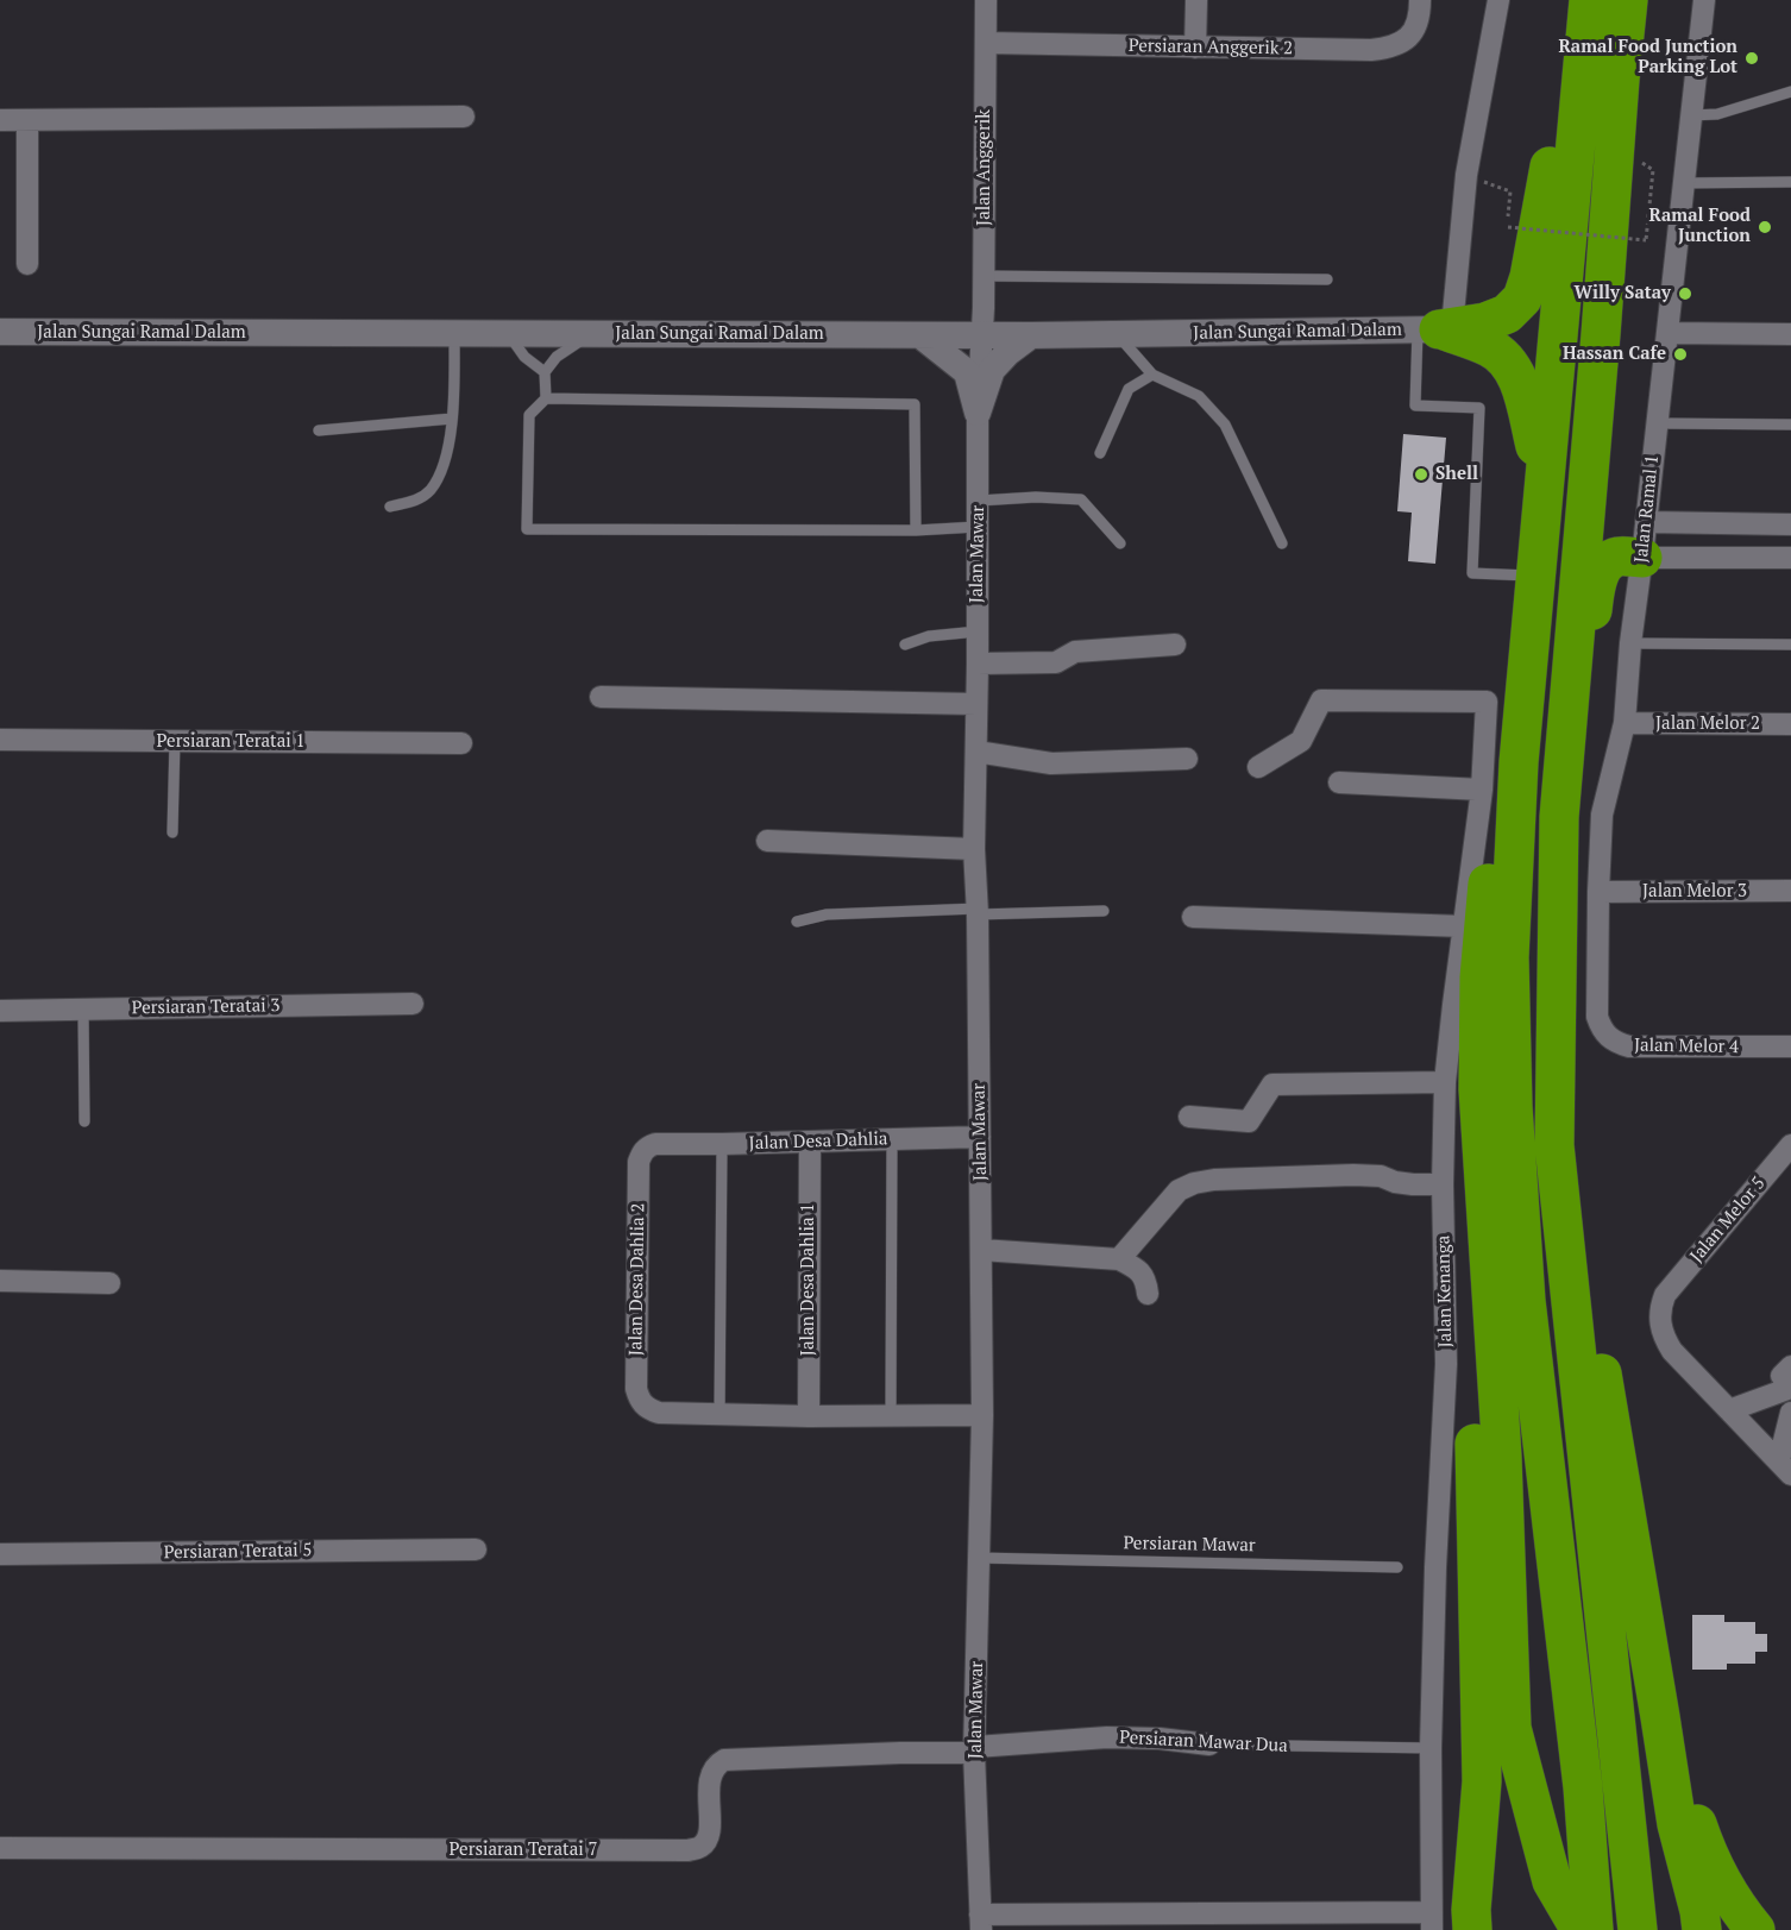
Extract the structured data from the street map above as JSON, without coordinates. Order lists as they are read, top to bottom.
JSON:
{
  "streets": {
    "street": [
      "Persiaran Anggerik 2",
      "Jalan Anggerik",
      "Jalan Sungai Ramal Dalam",
      "Jalan Ramal 1",
      "Jalan Mawar",
      "Jalan Melor 2",
      "Persiaran Teratai 1",
      "Jalan Melor 3",
      "Persiaran Teratai 3",
      "Jalan Melor 4",
      "Jalan Desa Dahlia",
      "Jalan Melor 5",
      "Jalan Desa Dahlia 2",
      "Jalan Desa Dahlia 1",
      "Jalan Kenanga",
      "Persiaran Teratai 5",
      "Persiaran Mawar Dua",
      "Persiaran Teratai 7"
    ],
    "lane": ["Persiaran Mawar"]
  },
  "crossings": [
    ["Persiaran Anggerik 2", "Jalan Anggerik"],
    ["Jalan Anggerik", "Jalan Sungai Ramal Dalam"],
    ["Jalan Anggerik", "Jalan Mawar"],
    ["Jalan Sungai Ramal Dalam", "Jalan Mawar"],
    ["Jalan Ramal 1", "Jalan Melor 2"],
    ["Jalan Ramal 1", "Jalan Melor 3"],
    ["Jalan Ramal 1", "Jalan Melor 4"],
    ["Jalan Mawar", "Jalan Desa Dahlia"],
    ["Jalan Mawar", "Persiaran Mawar"],
    ["Jalan Mawar", "Persiaran Mawar Dua"],
    ["Jalan Mawar", "Persiaran Teratai 7"],
    ["Jalan Desa Dahlia", "Jalan Desa Dahlia 2"],
    ["Jalan Desa Dahlia", "Jalan Desa Dahlia 1"],
    ["Jalan Kenanga", "Persiaran Mawar Dua"],
    ["Persiaran Mawar Dua", "Persiaran Teratai 7"]
  ],
  "places": [
    "Ramal Food Junction Parking Lot",
    "Ramal Food Junction",
    "Willy Satay",
    "Hassan Cafe",
    "Shell"
  ]
}
